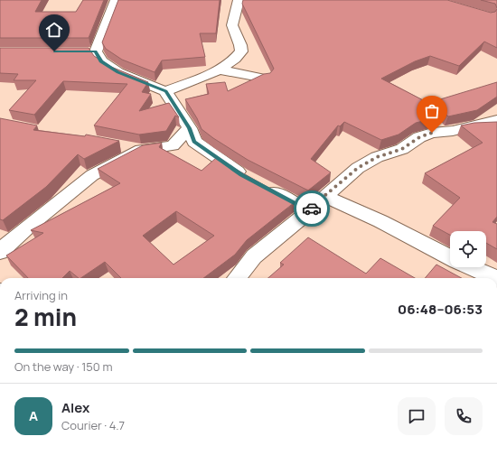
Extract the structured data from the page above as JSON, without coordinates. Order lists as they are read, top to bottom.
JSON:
{
  "page": {
    "heading": ["2 min", "Arriving in", "06:48–06:53"],
    "panel": ["Alex", "Courier · 4.7"],
    "bar": "On the way · 150 m",
    "round": "A"
  }
}
